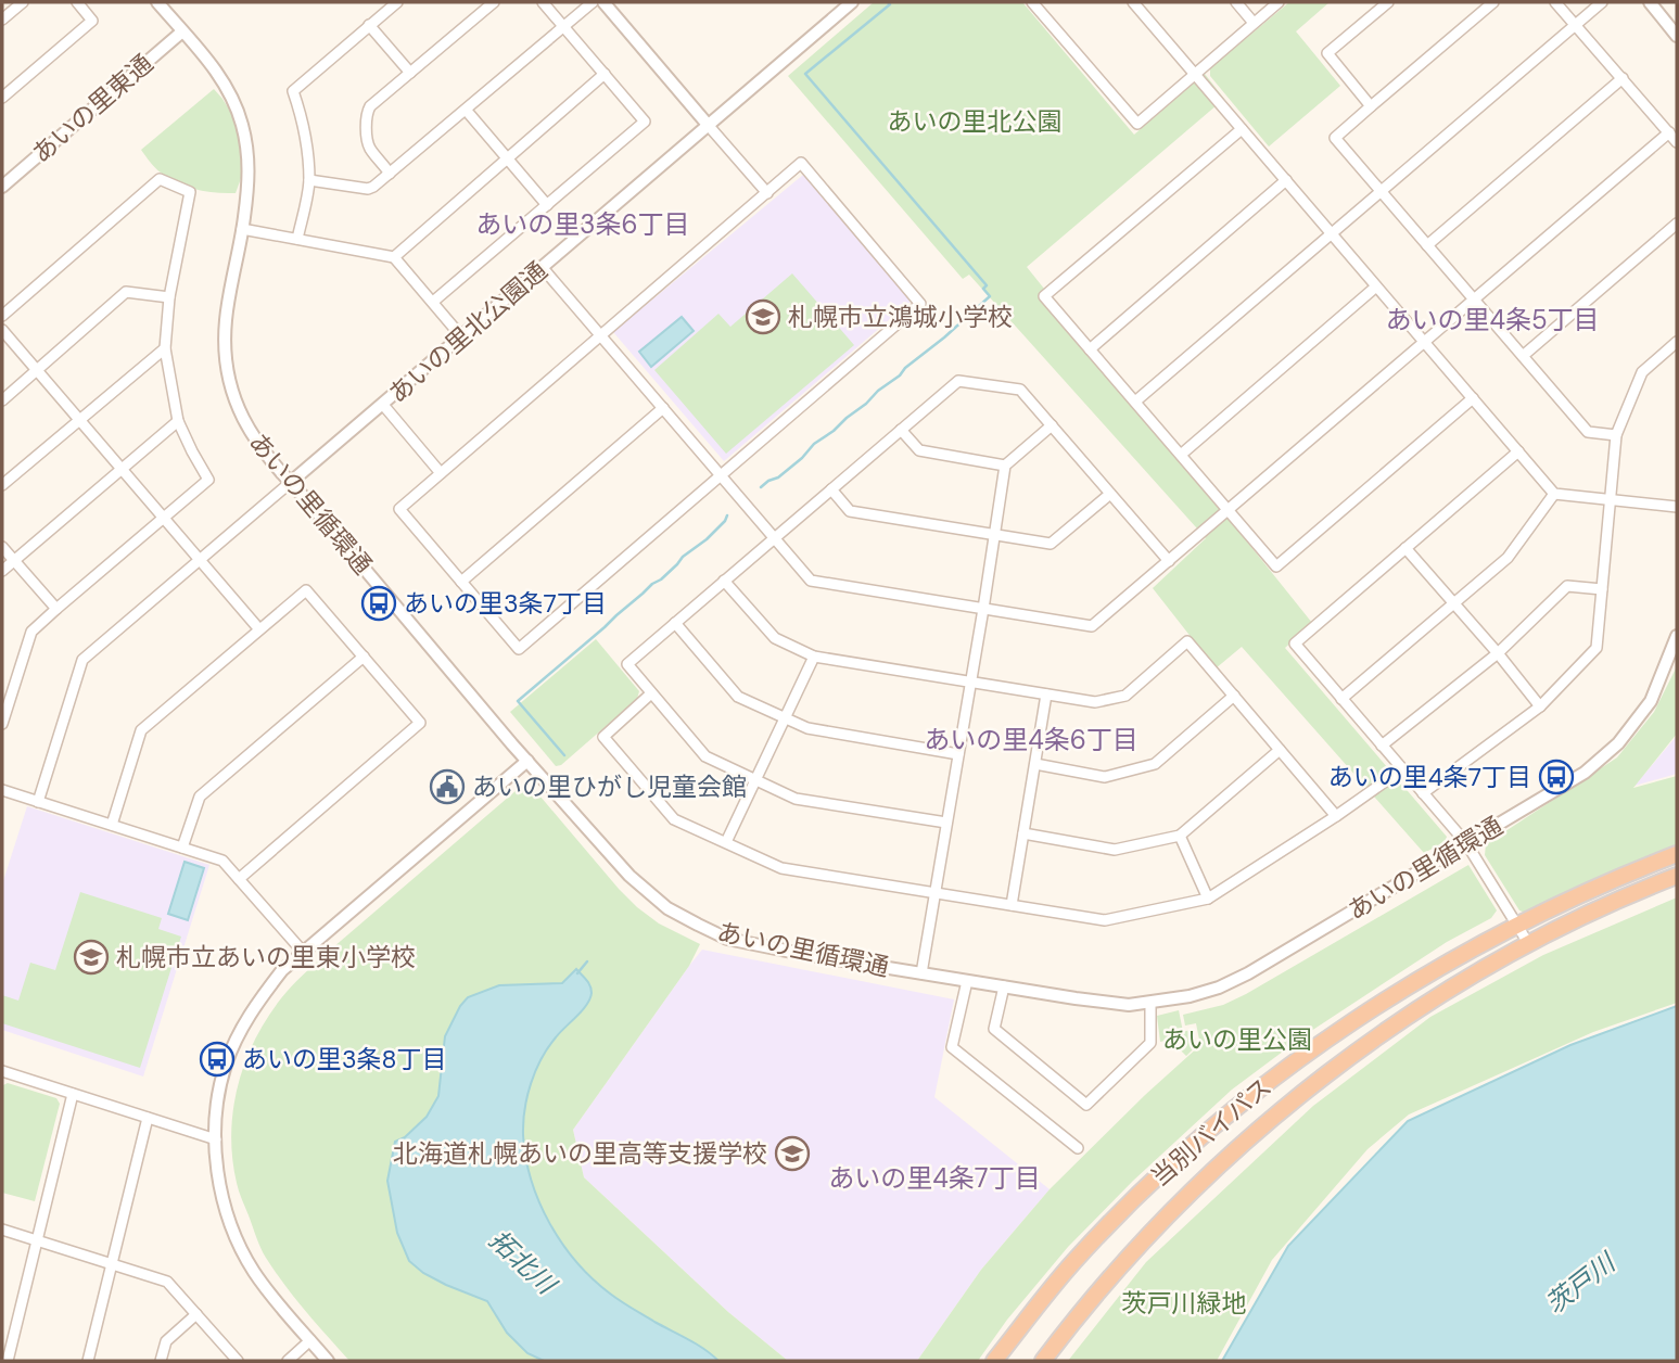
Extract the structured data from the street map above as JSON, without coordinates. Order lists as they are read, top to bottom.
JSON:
{
  "streets": {
    "highway": ["当別バイパス"],
    "street": ["あいの里東通", "あいの里北公園通", "あいの里循環通"]
  },
  "crossings": [
    ["あいの里東通", "あいの里循環通"],
    ["あいの里北公園通", "あいの里循環通"]
  ],
  "districts": [
    "あいの里3条6丁目",
    "あいの里4条5丁目",
    "あいの里4条6丁目",
    "あいの里4条7丁目"
  ],
  "water": ["拓北川", "茨戸川"],
  "parks": ["あいの里北公園", "あいの里公園", "茨戸川緑地"],
  "places": {
    "school or university": ["札幌市立鴻城小学校", "札幌市立あいの里東小学校", "北海道札幌あいの里高等支援学校"],
    "bus stop": ["あいの里3条7丁目", "あいの里4条7丁目", "あいの里3条8丁目"],
    "public building": ["あいの里ひがし児童会館"]
  }
}
